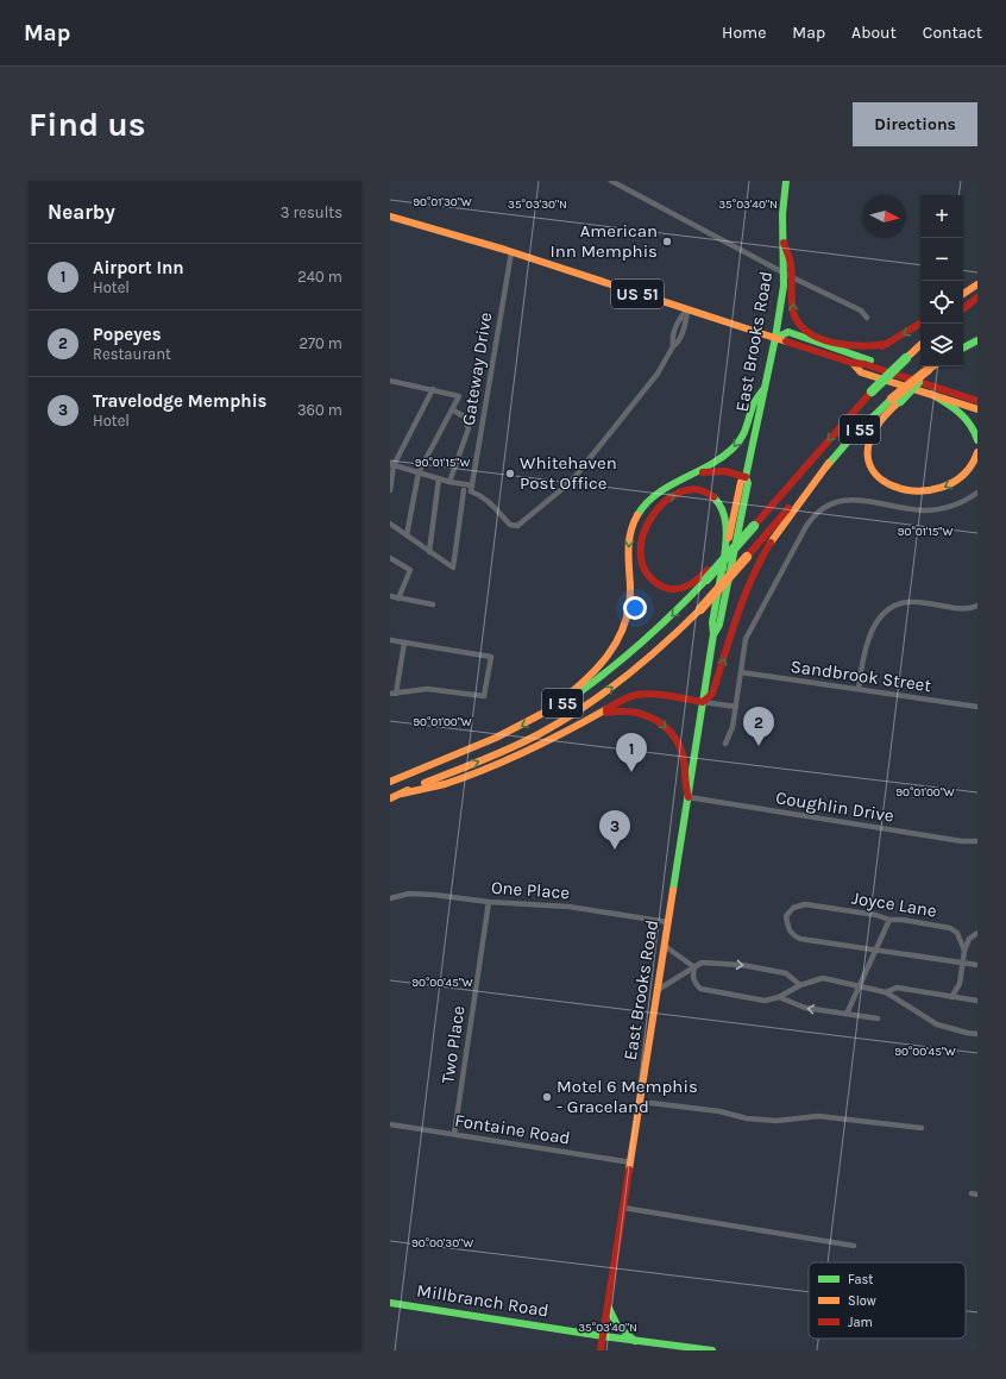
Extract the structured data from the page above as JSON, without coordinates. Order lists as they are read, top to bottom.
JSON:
{
  "streets": {
    "main road": [
      "US 51",
      "East Brooks Road",
      "I 55",
      "Millbranch Road"
    ],
    "street": [
      "Gateway Drive",
      "Sandbrook Street",
      "Coughlin Drive",
      "One Place",
      "Joyce Lane",
      "Two Place",
      "Fontaine Road"
    ]
  },
  "crossings": [
    ["US 51", "East Brooks Road"],
    ["US 51", "Gateway Drive"],
    ["East Brooks Road", "Coughlin Drive"],
    ["East Brooks Road", "One Place"],
    ["East Brooks Road", "Fontaine Road"],
    ["East Brooks Road", "Millbranch Road"],
    ["One Place", "Two Place"],
    ["Two Place", "Fontaine Road"]
  ],
  "places": ["American Inn Memphis", "Whitehaven Post Office", "Motel 6 Memphis - Graceland"],
  "legend": ["Fast", "Slow", "Jam"],
  "north": "right",
  "page": {
    "header": "Map",
    "nav": [
      "Home",
      "Map",
      "About",
      "Contact"
    ],
    "buttons": "Directions",
    "title": "Find us",
    "heading": ["Nearby", "3 results"],
    "map_buttons": ["+", "−"],
    "list": [
      {
        "mark": "1",
        "name": "Airport Inn",
        "note": "Hotel",
        "value": "240 m"
      },
      {
        "mark": "2",
        "name": "Popeyes",
        "note": "Restaurant",
        "value": "270 m"
      },
      {
        "mark": "3",
        "name": "Travelodge Memphis",
        "note": "Hotel",
        "value": "360 m"
      }
    ],
    "pins": ["2", "1", "3"]
  },
  "coordinates": [
    "90°01'30\"W",
    "35°03'30\"N",
    "35°03'40\"N",
    "90°01'15\"W",
    "90°01'00\"W",
    "90°00'45\"W",
    "90°00'30\"W"
  ]
}
